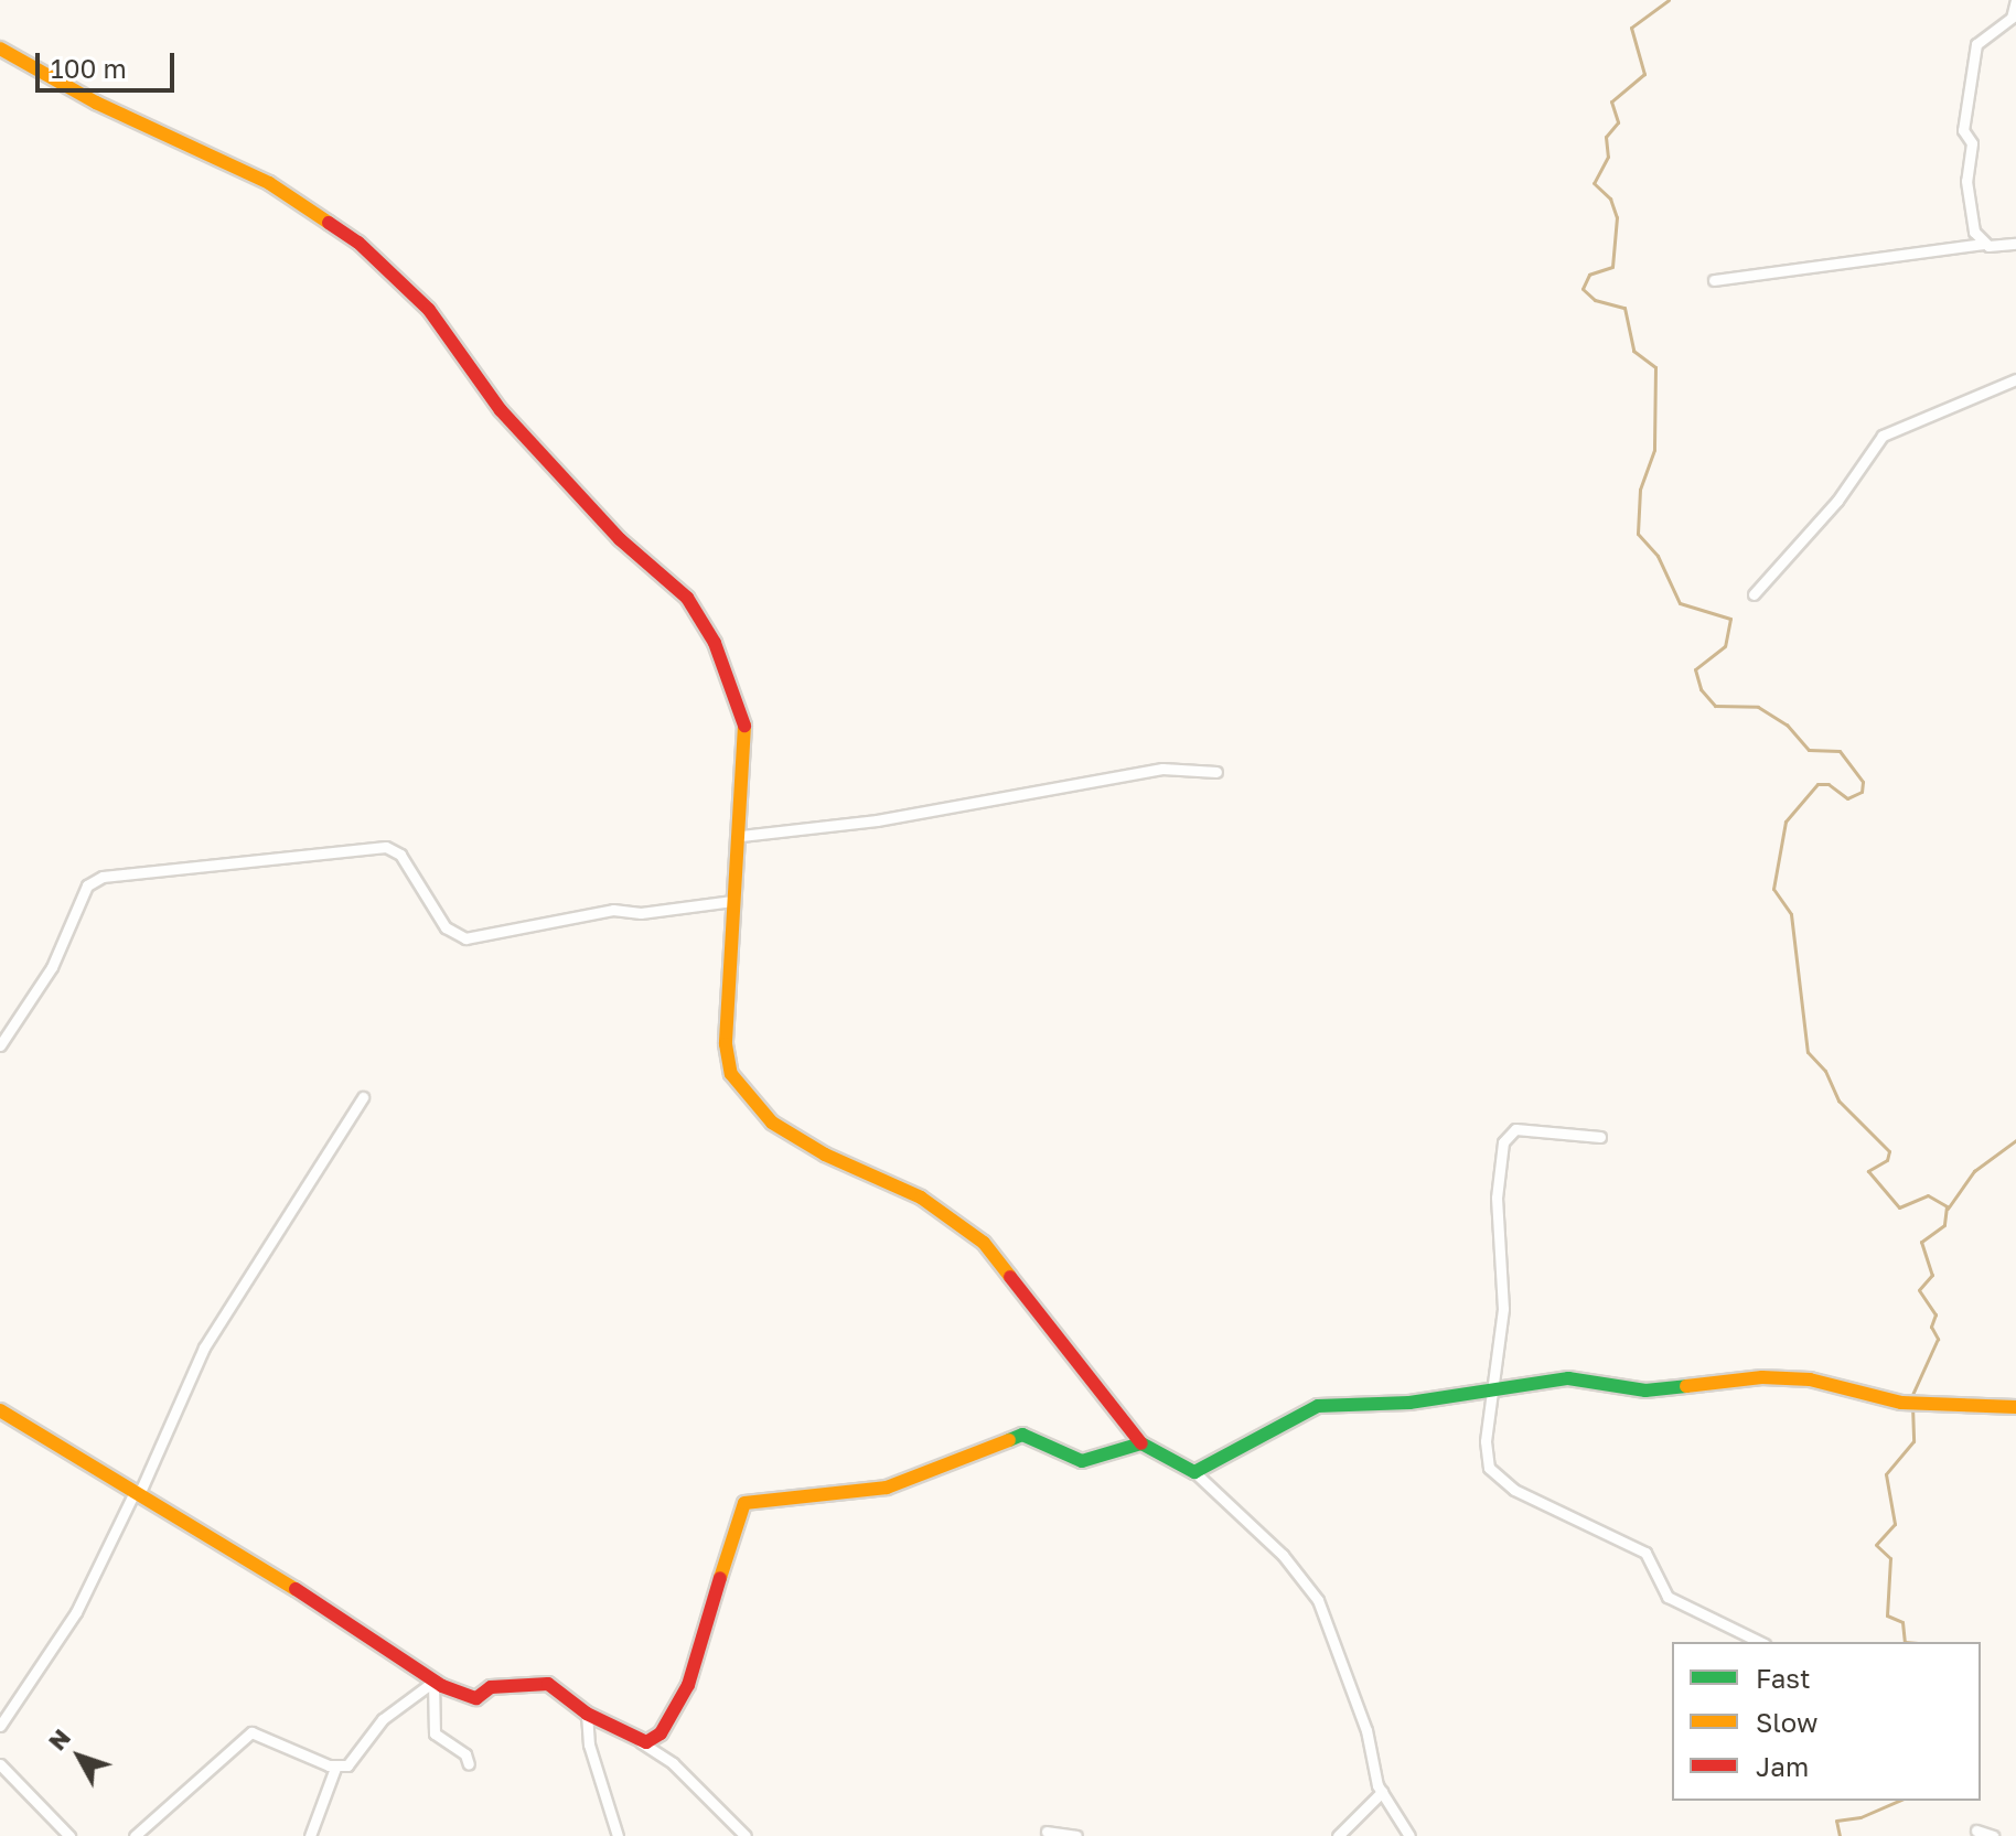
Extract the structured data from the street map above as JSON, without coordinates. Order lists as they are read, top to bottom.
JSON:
{
  "legend": ["Fast", "Slow", "Jam"],
  "scale_bar": "100 m",
  "north": "top left"
}
